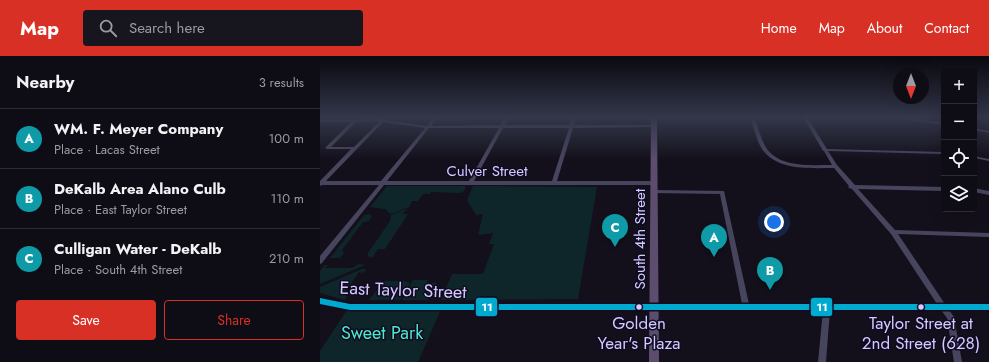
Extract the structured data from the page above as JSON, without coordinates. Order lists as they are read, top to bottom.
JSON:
{
  "streets": {
    "main road": ["South 4th Street"],
    "street": ["Culver Street", "East Taylor Street"]
  },
  "crossings": [
    ["Culver Street", "South 4th Street"],
    ["South 4th Street", "East Taylor Street"]
  ],
  "parks": ["Sweet Park"],
  "places": ["Golden Year's Plaza", "Taylor Street at 2nd Street (628)"],
  "lines": ["transit line 11"],
  "north": "bottom",
  "page": {
    "header": "Map",
    "search": "Search here",
    "nav": [
      "Home",
      "Map",
      "About",
      "Contact"
    ],
    "heading": ["Nearby", "3 results"],
    "map_buttons": ["+", "−"],
    "list": [
      {
        "mark": "A",
        "name": "WM. F. Meyer Company",
        "note": "Place · Lacas Street",
        "value": "100 m"
      },
      {
        "mark": "B",
        "name": "DeKalb Area Alano Culb",
        "note": "Place · East Taylor Street",
        "value": "110 m"
      },
      {
        "mark": "C",
        "name": "Culligan Water - DeKalb",
        "note": "Place · South 4th Street",
        "value": "210 m"
      }
    ],
    "pins": ["C", "A", "B"],
    "buttons": ["Save", "Share"]
  }
}
